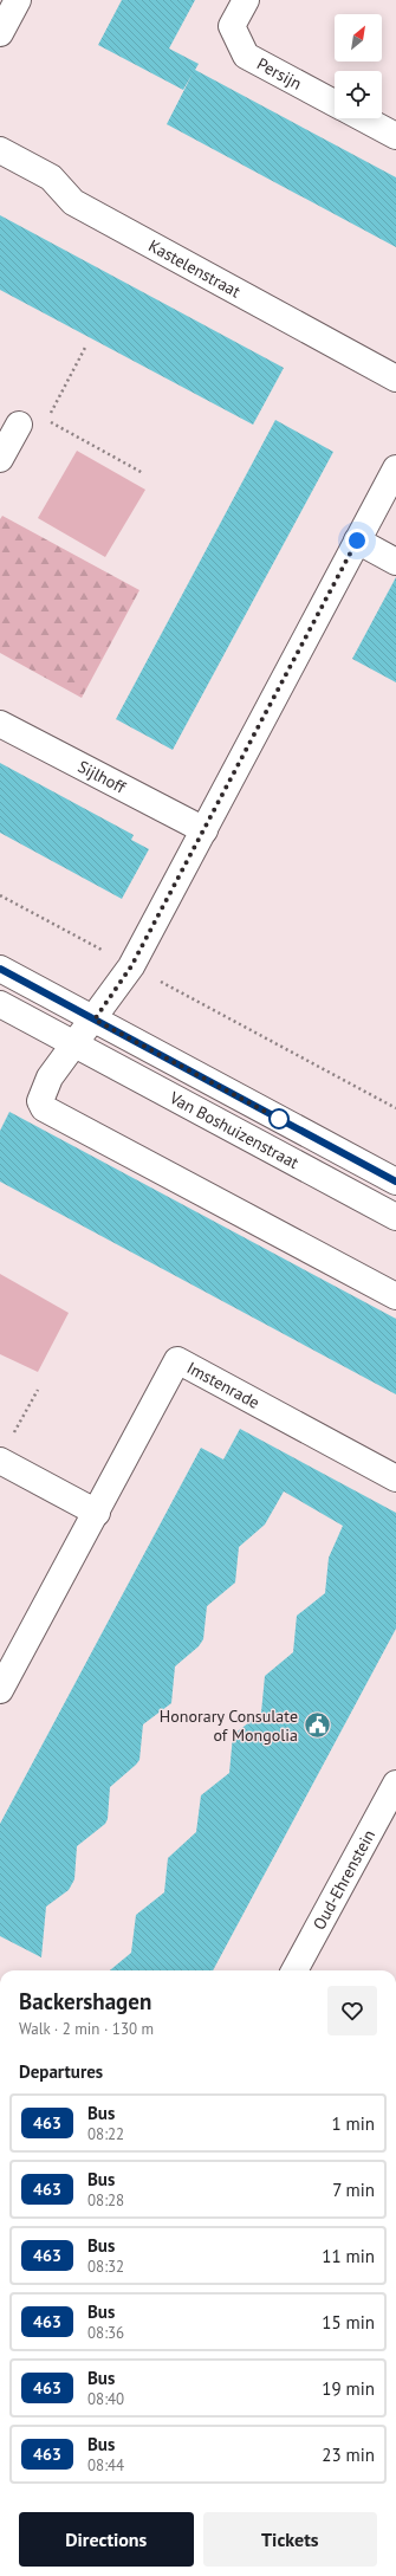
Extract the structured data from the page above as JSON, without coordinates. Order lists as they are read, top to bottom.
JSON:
{
  "streets": {
    "street": [
      "Persijn",
      "Kastelenstraat",
      "Sijlhoff",
      "Van Boshuizenstraat",
      "Imstenrade",
      "Oud-Ehrenstein"
    ]
  },
  "places": {
    "public building": ["Honorary Consulate of Mongolia"]
  },
  "lines": ["bus line 463"],
  "north": "top right",
  "page": {
    "heading": [
      ["Backershagen", "Walk · 2 min · 130 m"],
      "Departures"
    ],
    "list": [
      {
        "mark": "463",
        "name": "Bus",
        "note": "08:22",
        "value": "1 min"
      },
      {
        "mark": "463",
        "name": "Bus",
        "note": "08:28",
        "value": "7 min"
      },
      {
        "mark": "463",
        "name": "Bus",
        "note": "08:32",
        "value": "11 min"
      },
      {
        "mark": "463",
        "name": "Bus",
        "note": "08:36",
        "value": "15 min"
      },
      {
        "mark": "463",
        "name": "Bus",
        "note": "08:40",
        "value": "19 min"
      },
      {
        "mark": "463",
        "name": "Bus",
        "note": "08:44",
        "value": "23 min"
      }
    ],
    "buttons": ["Directions", "Tickets"]
  }
}
